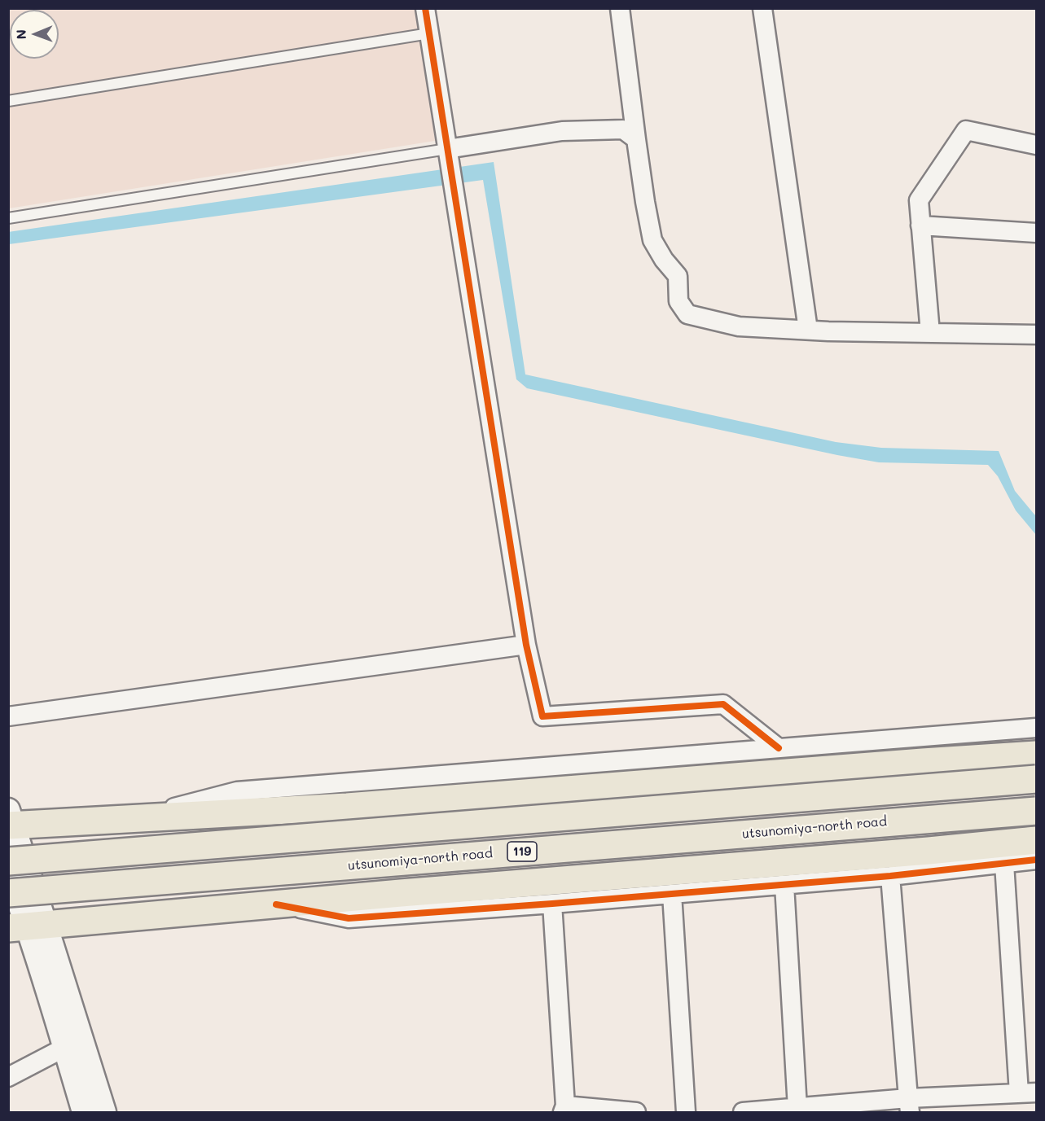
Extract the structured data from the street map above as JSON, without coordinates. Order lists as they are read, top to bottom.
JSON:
{
  "streets": {
    "highway": ["utsunomiya-north road", "119"]
  },
  "north": "left"
}
